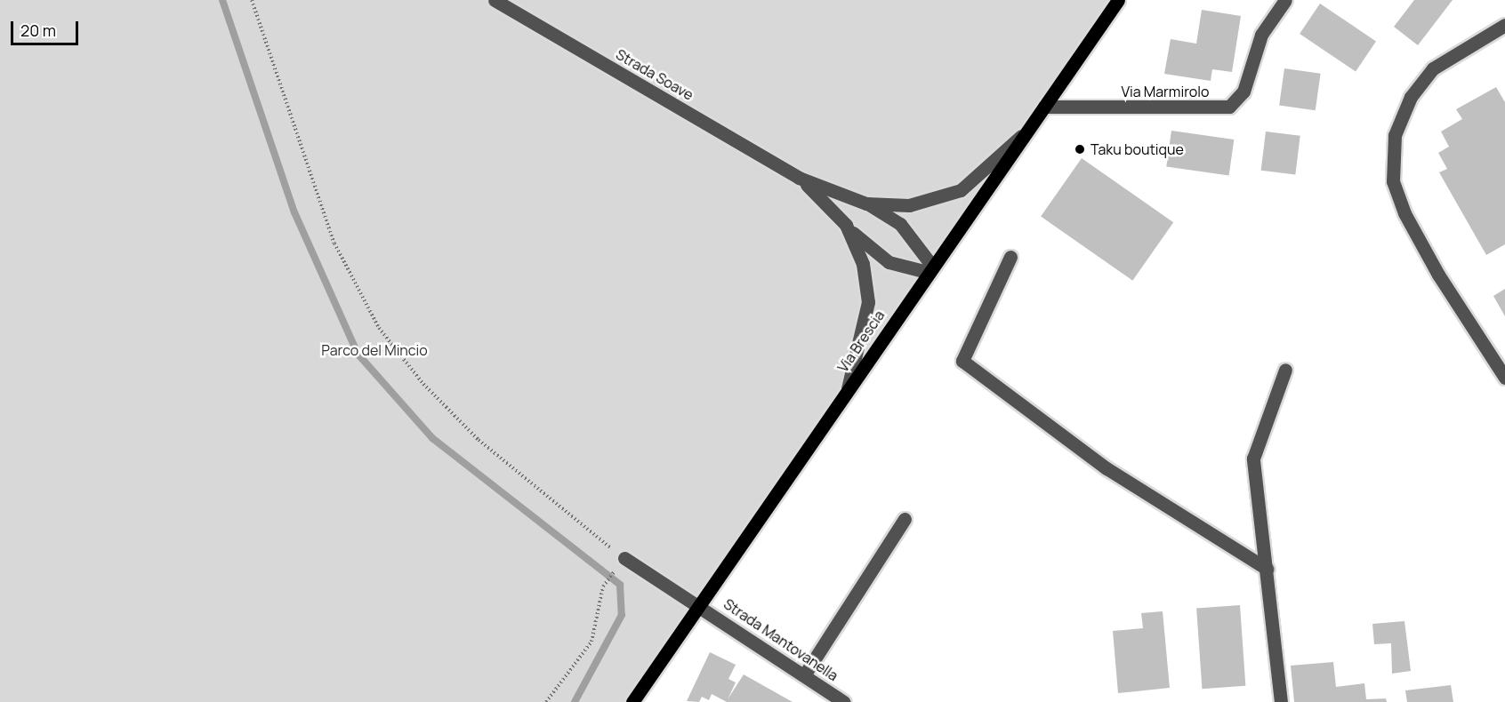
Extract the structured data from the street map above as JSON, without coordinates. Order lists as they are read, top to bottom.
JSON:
{
  "streets": {
    "main road": ["Via Brescia"],
    "street": ["Strada Soave", "Via Marmirolo", "Strada Mantovanella"]
  },
  "crossings": [
    ["Via Marmirolo", "Via Brescia"],
    ["Via Brescia", "Strada Mantovanella"]
  ],
  "parks": ["Parco del Mincio"],
  "places": ["Taku boutique"],
  "scale_bar": "20 m"
}
